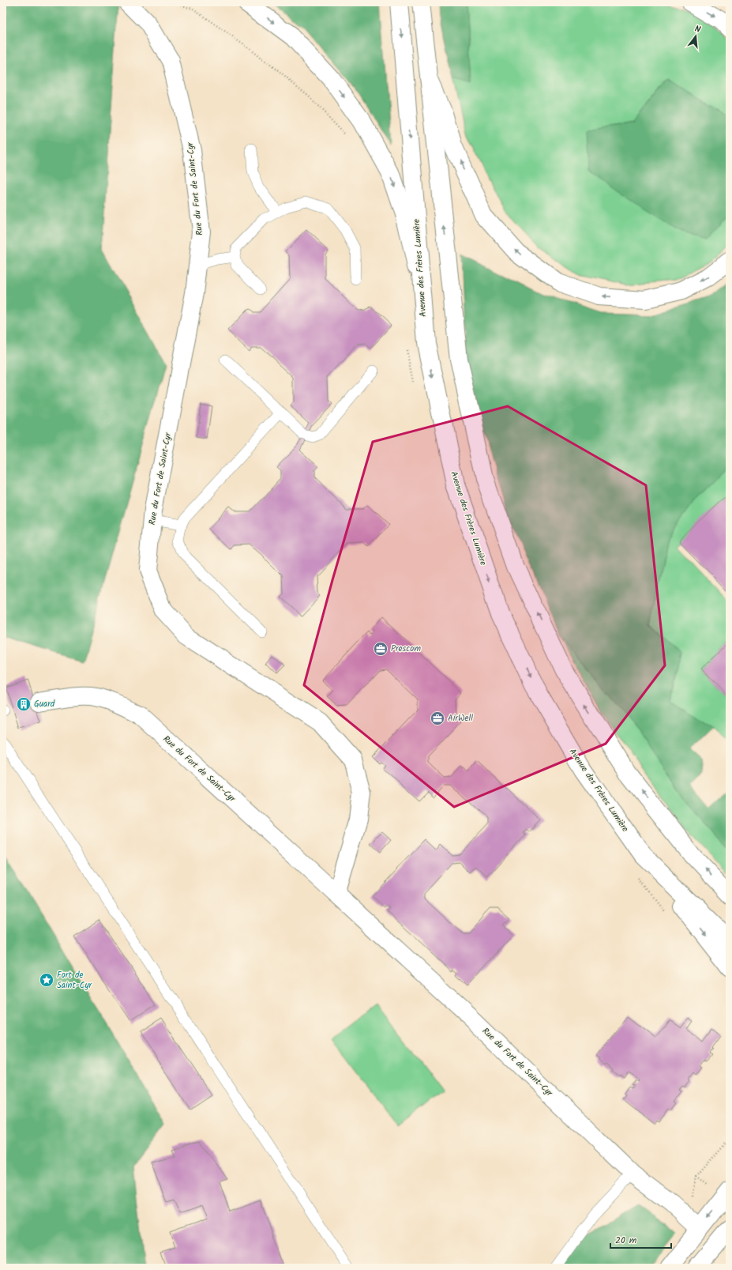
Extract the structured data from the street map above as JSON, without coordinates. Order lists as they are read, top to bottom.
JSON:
{
  "streets": {
    "main road": ["Rue du Fort de Saint-Cyr", "Avenue des Frères Lumière"]
  },
  "places": {
    "office": ["Prescom", "AirWell"],
    "building": ["Guard"],
    "place": ["Fort de Saint-Cyr"]
  },
  "scale_bar": "20 m",
  "north": "top"
}
